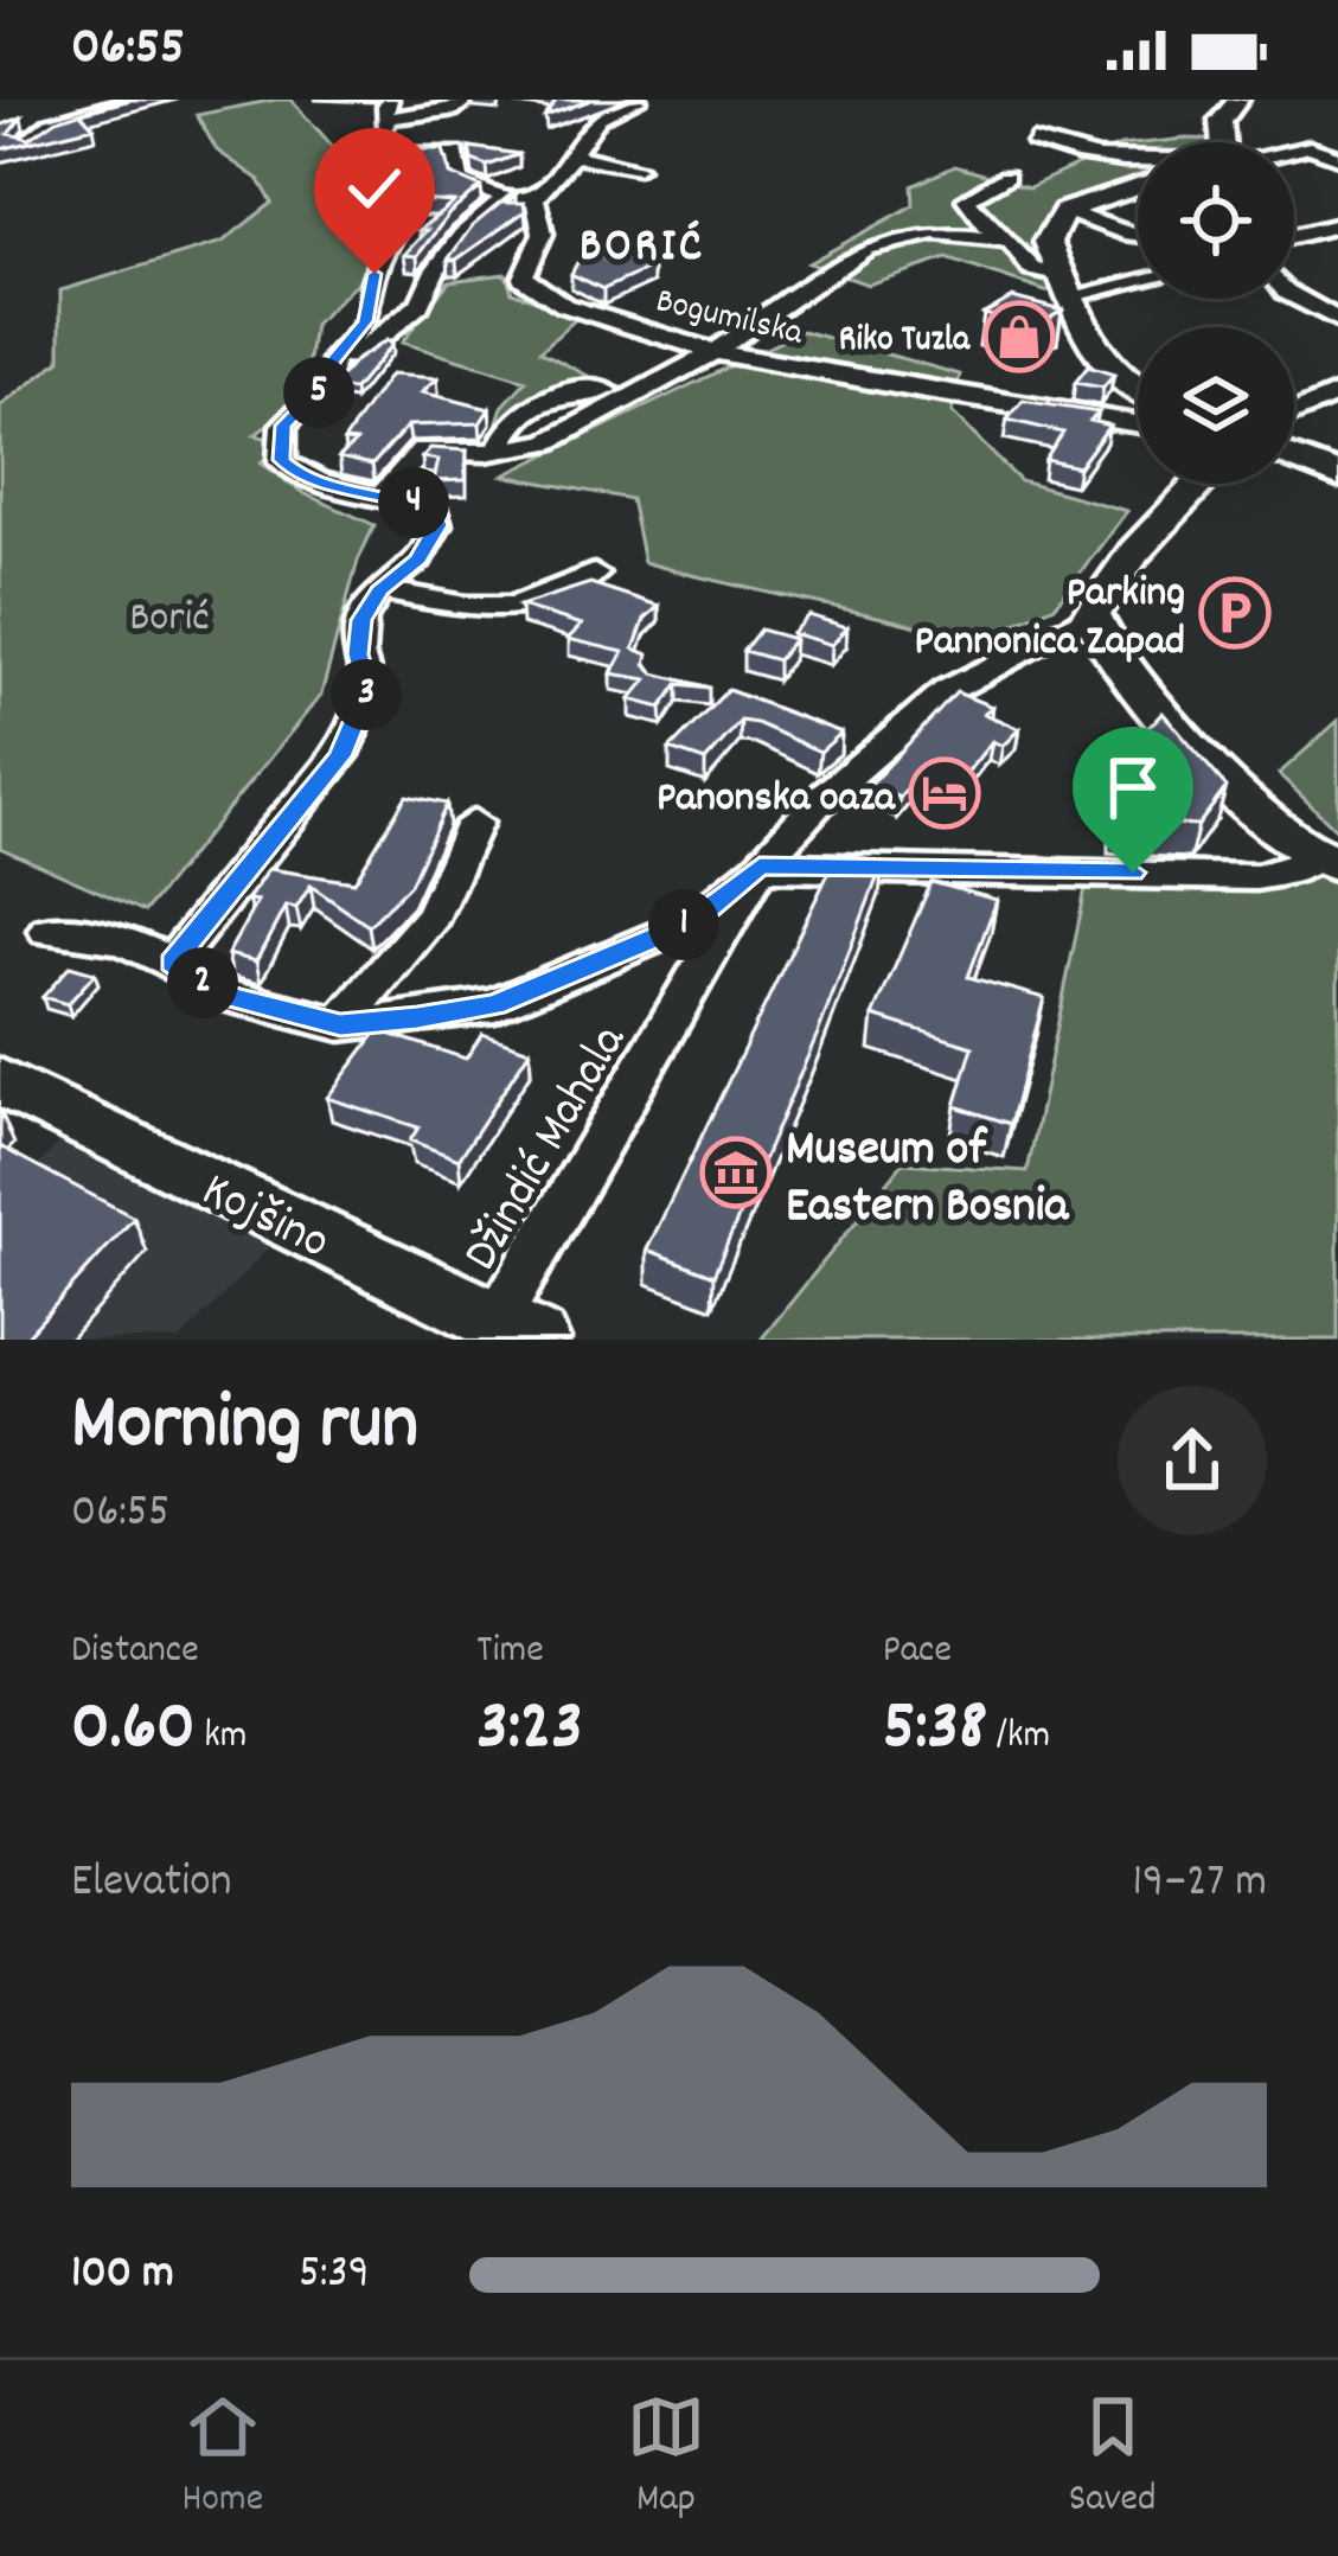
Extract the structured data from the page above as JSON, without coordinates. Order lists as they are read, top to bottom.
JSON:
{
  "streets": {
    "street": ["Bogumilska", "Džindić Mahala", "Kojšino"]
  },
  "crossings": [
    ["Džindić Mahala", "Kojšino"]
  ],
  "districts": ["BORIĆ"],
  "parks": ["Borić"],
  "places": {
    "shop": ["Riko Tuzla"],
    "parking": ["Parking Pannonica Zapad"],
    "hotel": ["Panonska oaza"],
    "museum": ["Museum of Eastern Bosnia"]
  },
  "page": {
    "status": "06:55",
    "pins": [
      "5",
      "4",
      "3",
      "1",
      "2"
    ],
    "heading": ["Morning run", "06:55"],
    "stats": [
      ["Distance", "0.60 km"],
      ["Time", "3:23"],
      ["Pace", "5:38 /km"]
    ],
    "chart": ["Elevation", "19–27 m"],
    "list": [
      {
        "name": "100 m",
        "note": "5:39"
      }
    ],
    "tabs": ["Home", "Map", "Saved"]
  }
}
